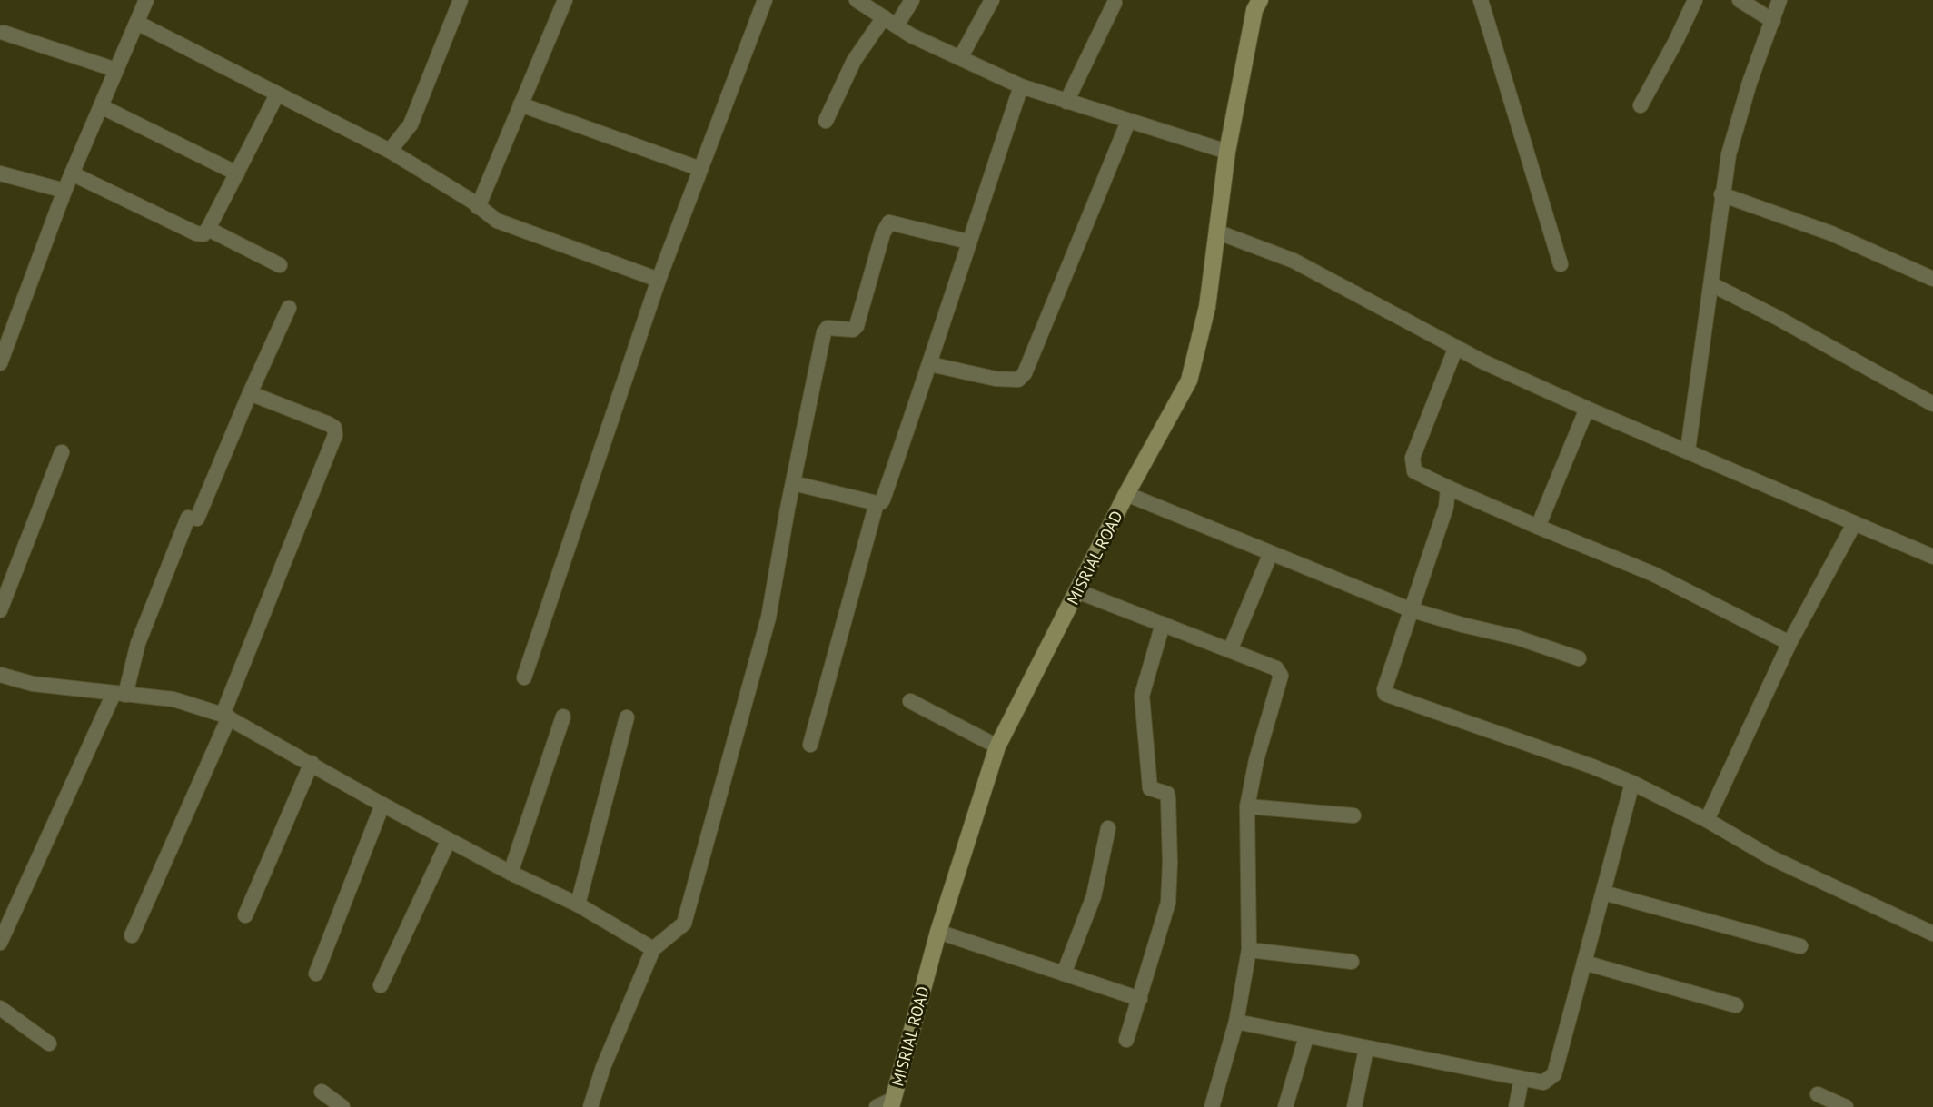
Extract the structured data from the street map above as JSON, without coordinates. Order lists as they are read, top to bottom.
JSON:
{
  "streets": {
    "main road": ["MISRIAL ROAD"]
  }
}
